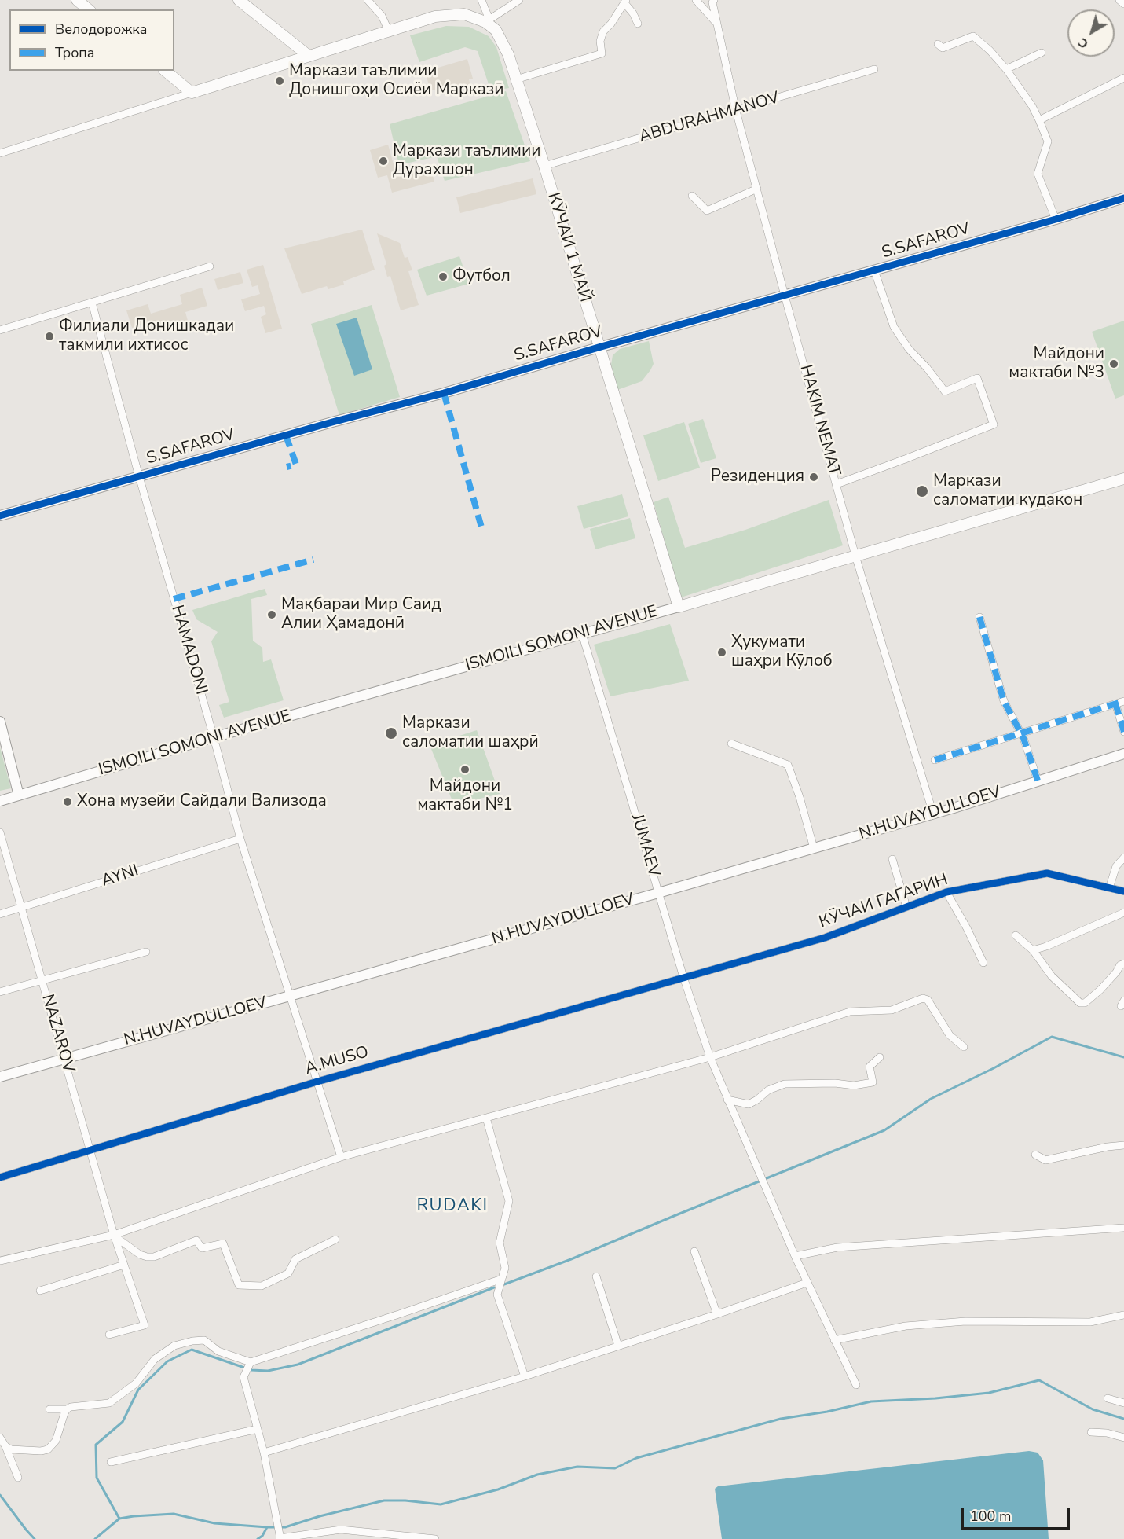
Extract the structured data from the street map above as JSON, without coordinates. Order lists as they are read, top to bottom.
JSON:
{
  "streets": {
    "main road": ["КӮЧАИ 1 МАЙ", "ISMOILI SOMONI AVENUE"],
    "street": [
      "ABDURAHMANOV",
      "S.SAFAROV",
      "HAKIM NEMAT",
      "HAMADONI",
      "N.HUVAYDULLOEV",
      "JUMAEV",
      "AYNI",
      "КӮЧАИ ГАГАРИН",
      "NAZAROV",
      "A.MUSO"
    ]
  },
  "crossings": [
    ["ABDURAHMANOV", "КӮЧАИ 1 МАЙ"],
    ["ABDURAHMANOV", "HAKIM NEMAT"],
    ["S.SAFAROV", "КӮЧАИ 1 МАЙ"],
    ["S.SAFAROV", "HAKIM NEMAT"],
    ["S.SAFAROV", "HAMADONI"],
    ["КӮЧАИ 1 МАЙ", "ISMOILI SOMONI AVENUE"],
    ["HAKIM NEMAT", "ISMOILI SOMONI AVENUE"],
    ["HAKIM NEMAT", "N.HUVAYDULLOEV"],
    ["ISMOILI SOMONI AVENUE", "HAMADONI"],
    ["ISMOILI SOMONI AVENUE", "JUMAEV"],
    ["HAMADONI", "N.HUVAYDULLOEV"],
    ["HAMADONI", "AYNI"],
    ["HAMADONI", "A.MUSO"],
    ["N.HUVAYDULLOEV", "JUMAEV"],
    ["N.HUVAYDULLOEV", "NAZAROV"],
    ["JUMAEV", "КӮЧАИ ГАГАРИН"],
    ["JUMAEV", "A.MUSO"],
    ["AYNI", "NAZAROV"],
    ["КӮЧАИ ГАГАРИН", "A.MUSO"],
    ["NAZAROV", "A.MUSO"]
  ],
  "districts": ["RUDAKI"],
  "places": [
    "Маркази таълимии Донишгоҳи Осиёи Марказӣ",
    "Маркази таълимии Дурахшон",
    "Футбол",
    "Филиали Донишкадаи такмили ихтисос",
    "Майдони мактаби №3",
    "Резиденция",
    "Маркази саломатии кудакон",
    "Мақбараи Мир Саид Алии Ҳамадонӣ",
    "Ҳукумати шаҳри Кӯлоб",
    "Маркази саломатии шаҳрӣ",
    "Майдони мактаби №1",
    "Хона музейи Сайдали Вализода"
  ],
  "legend": ["Велодорожка", "Тропа"],
  "scale_bar": "100 m",
  "north": "bottom left"
}
